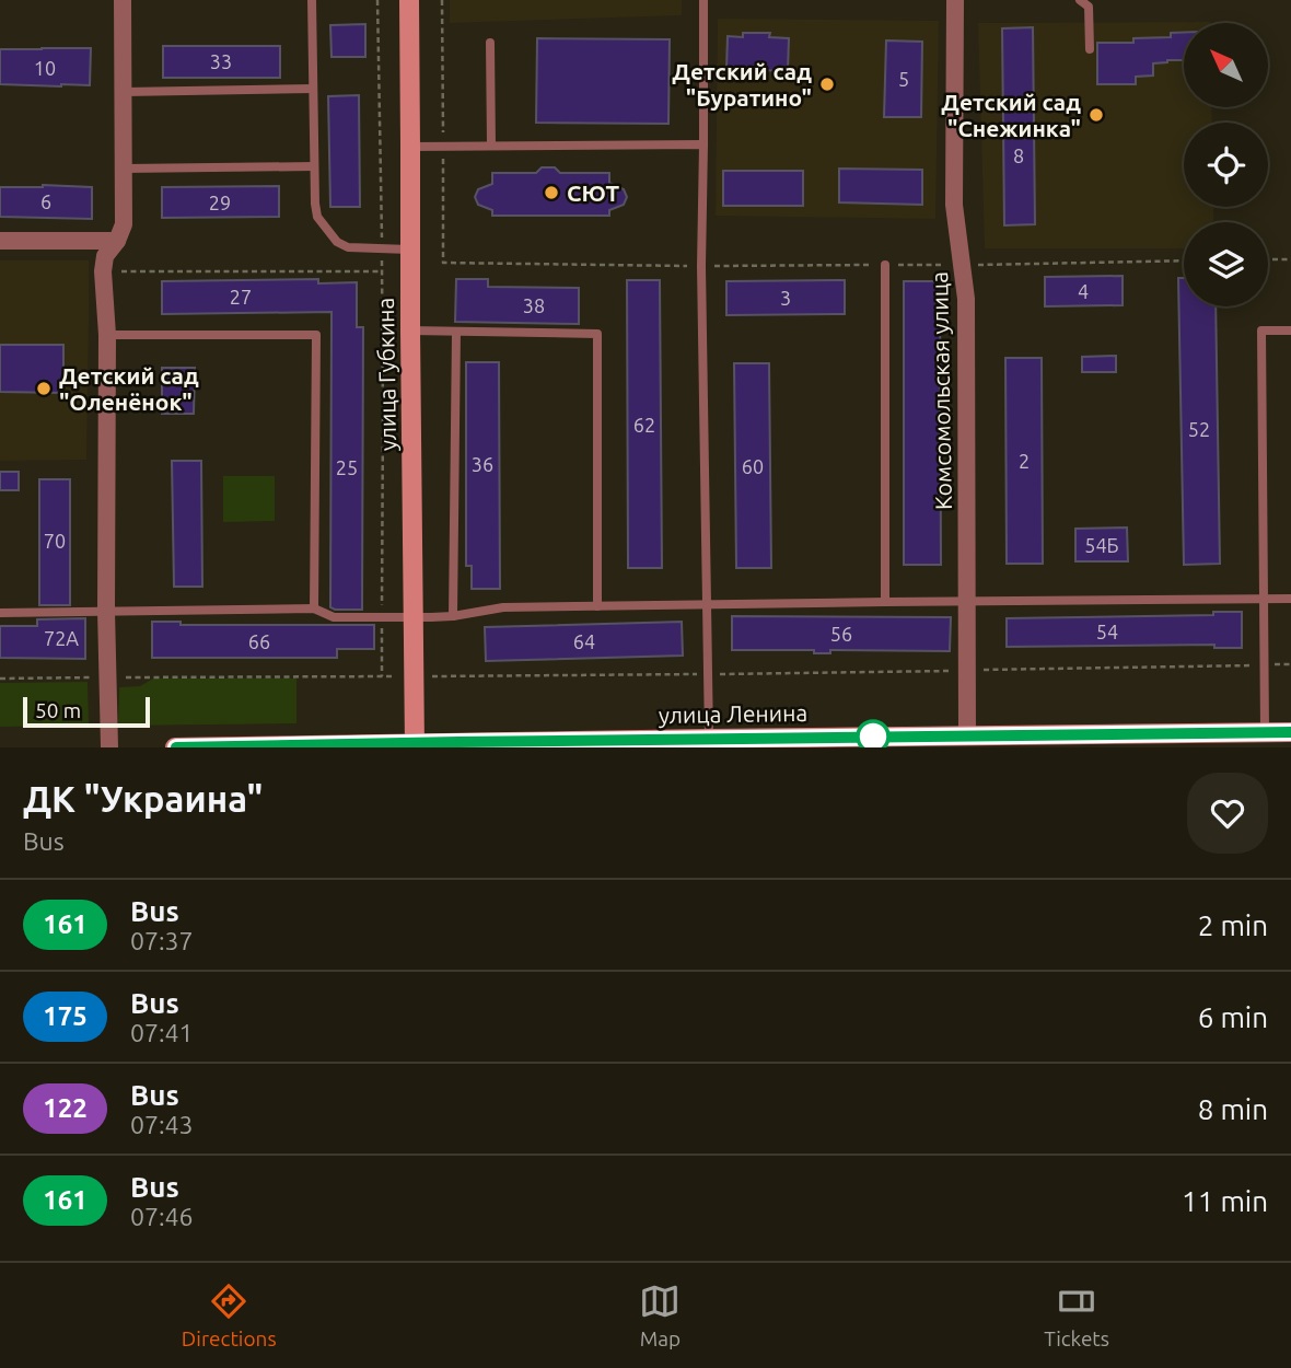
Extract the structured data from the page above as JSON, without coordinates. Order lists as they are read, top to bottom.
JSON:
{
  "streets": {
    "main road": ["улица Губкина", "улица Ленина"],
    "street": ["Комсомольская улица"]
  },
  "crossings": [
    ["улица Губкина", "улица Ленина"],
    ["Комсомольская улица", "улица Ленина"]
  ],
  "places": [
    "Детский сад \"Буратино\"",
    "Детский сад \"Снежинка\"",
    "СЮТ",
    "Детский сад \"Оленёнок\""
  ],
  "lines": ["bus line 161"],
  "house_numbers": [
    "33",
    "10",
    "5",
    "8",
    "6",
    "29",
    "4",
    "27",
    "3",
    "38",
    "62",
    "52",
    "2",
    "36",
    "60",
    "25",
    "70",
    "54Б",
    "54",
    "56",
    "72А",
    "66",
    "64"
  ],
  "scale_bar": "50 m",
  "north": "top left",
  "page": {
    "scale": "50 m",
    "heading": ["ДК \"Украина\"", "Bus"],
    "list": [
      {
        "mark": "161",
        "name": "Bus",
        "note": "07:37",
        "value": "2 min"
      },
      {
        "mark": "175",
        "name": "Bus",
        "note": "07:41",
        "value": "6 min"
      },
      {
        "mark": "122",
        "name": "Bus",
        "note": "07:43",
        "value": "8 min"
      },
      {
        "mark": "161",
        "name": "Bus",
        "note": "07:46",
        "value": "11 min"
      }
    ],
    "tabs": ["Directions", "Map", "Tickets"]
  }
}
